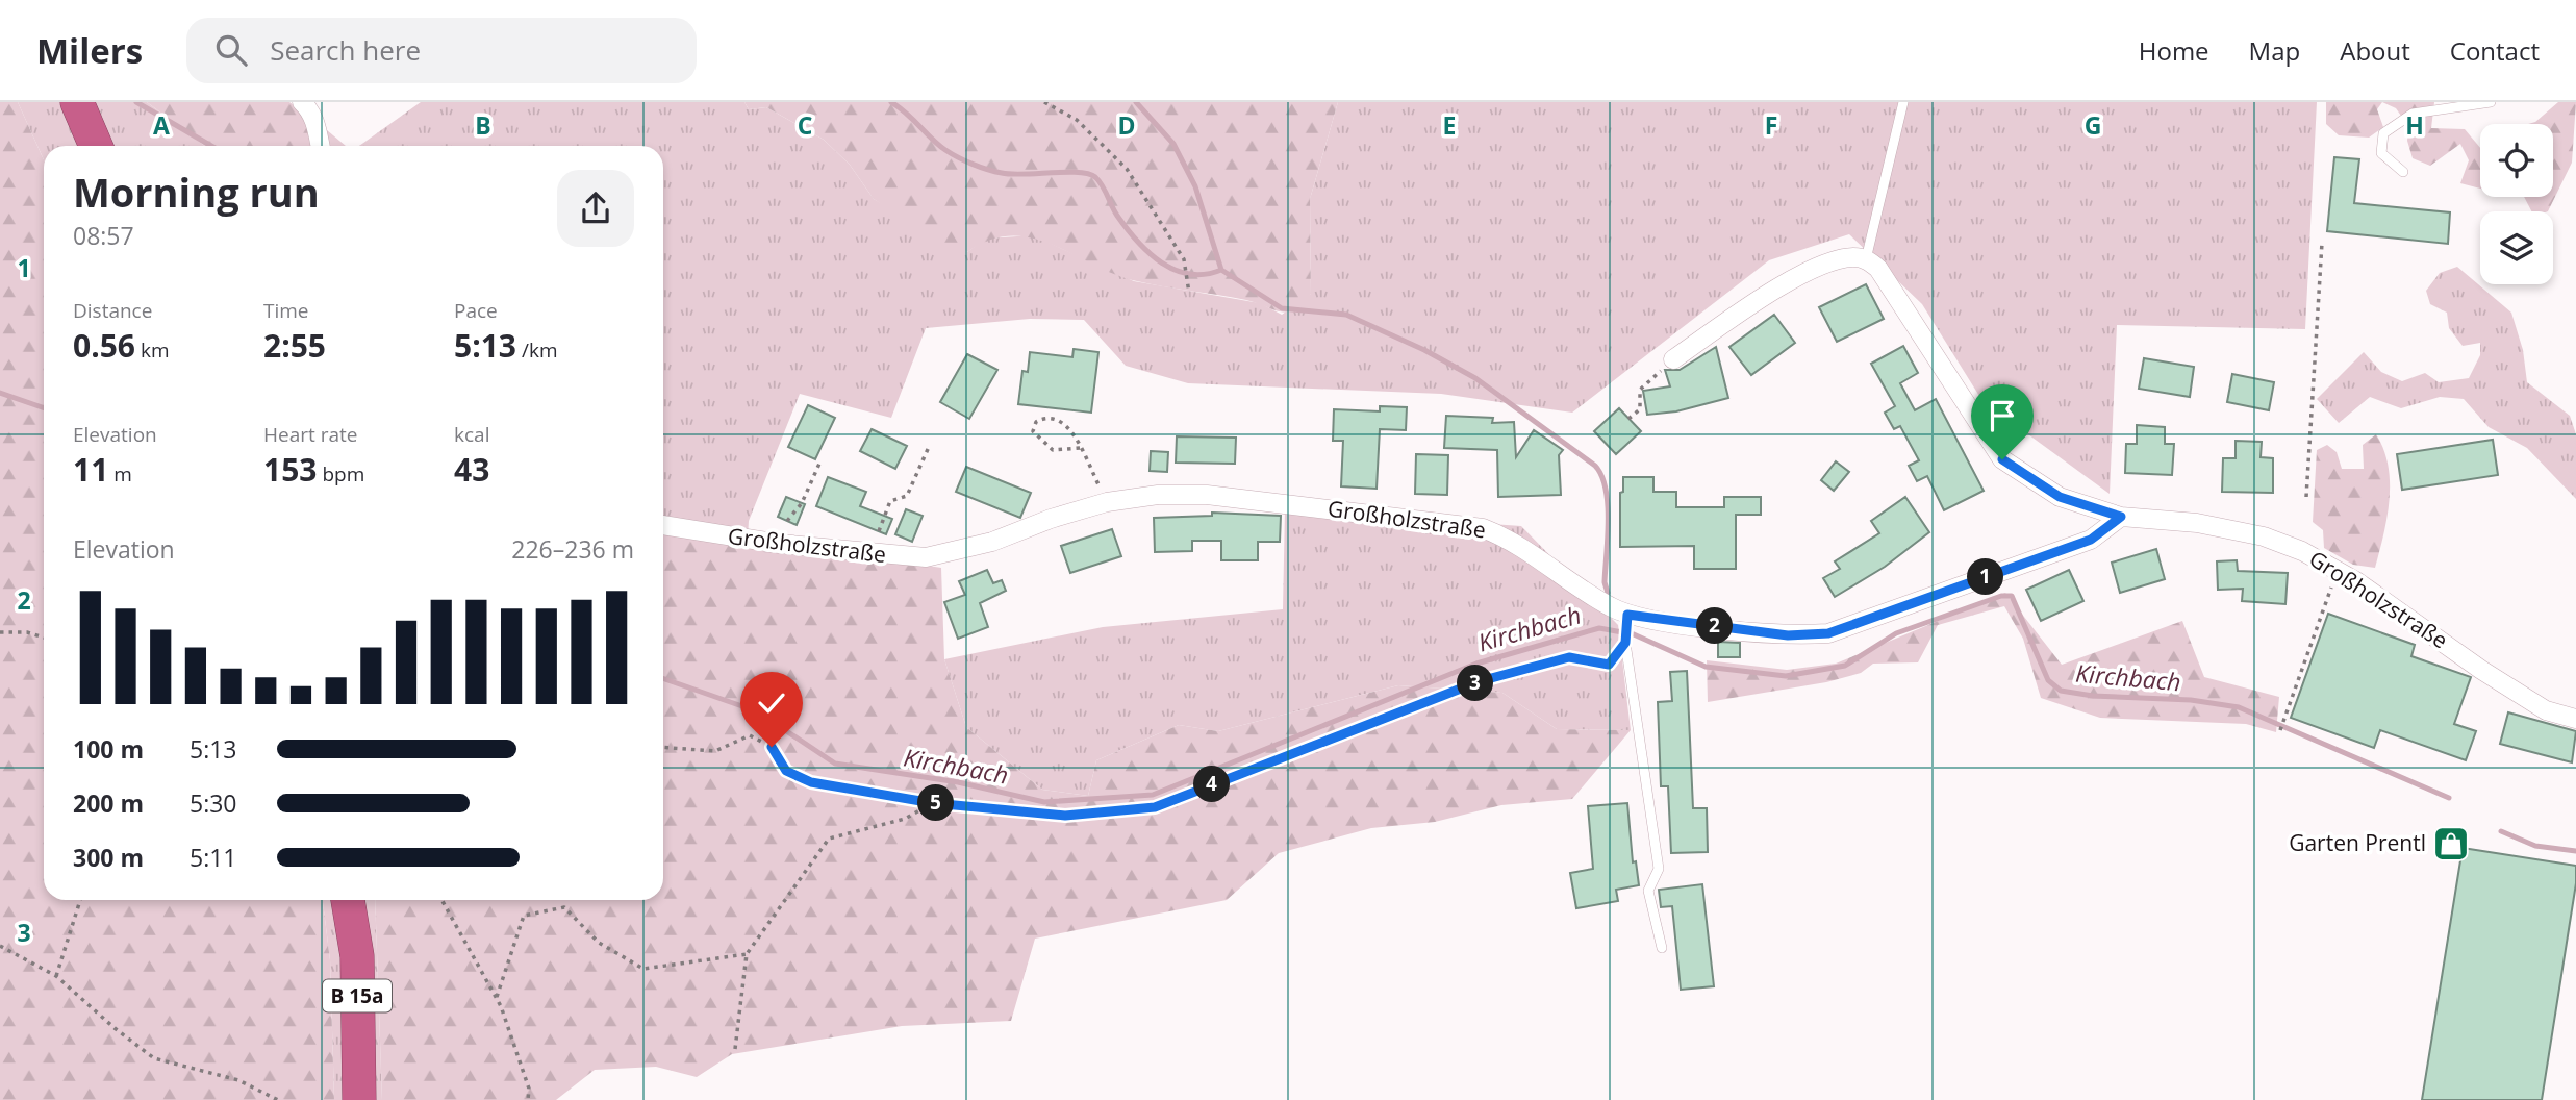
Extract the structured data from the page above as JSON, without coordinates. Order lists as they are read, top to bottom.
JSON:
{
  "streets": {
    "highway": ["B 15a"],
    "street": ["Großholzstraße"]
  },
  "water": ["Kirchbach"],
  "places": {
    "shop": ["Garten Prentl"]
  },
  "page": {
    "header": "Milers",
    "search": "Search here",
    "nav": [
      "Home",
      "Map",
      "About",
      "Contact"
    ],
    "heading": ["Morning run", "08:57"],
    "stats": [
      ["Distance", "0.56 km"],
      ["Time", "2:55"],
      ["Pace", "5:13 /km"],
      ["Elevation", "11 m"],
      ["Heart rate", "153 bpm"],
      ["kcal", "43"]
    ],
    "chart": ["Elevation", "226–236 m"],
    "pins": [
      "1",
      "2",
      "3",
      "4",
      "5"
    ],
    "list": [
      {
        "name": "100 m",
        "note": "5:13"
      },
      {
        "name": "200 m",
        "note": "5:30"
      },
      {
        "name": "300 m",
        "note": "5:11"
      }
    ]
  },
  "grid": {
    "columns": [
      "A",
      "B",
      "C",
      "D",
      "E",
      "F",
      "G",
      "H"
    ],
    "rows": ["1", "2", "3"]
  }
}
